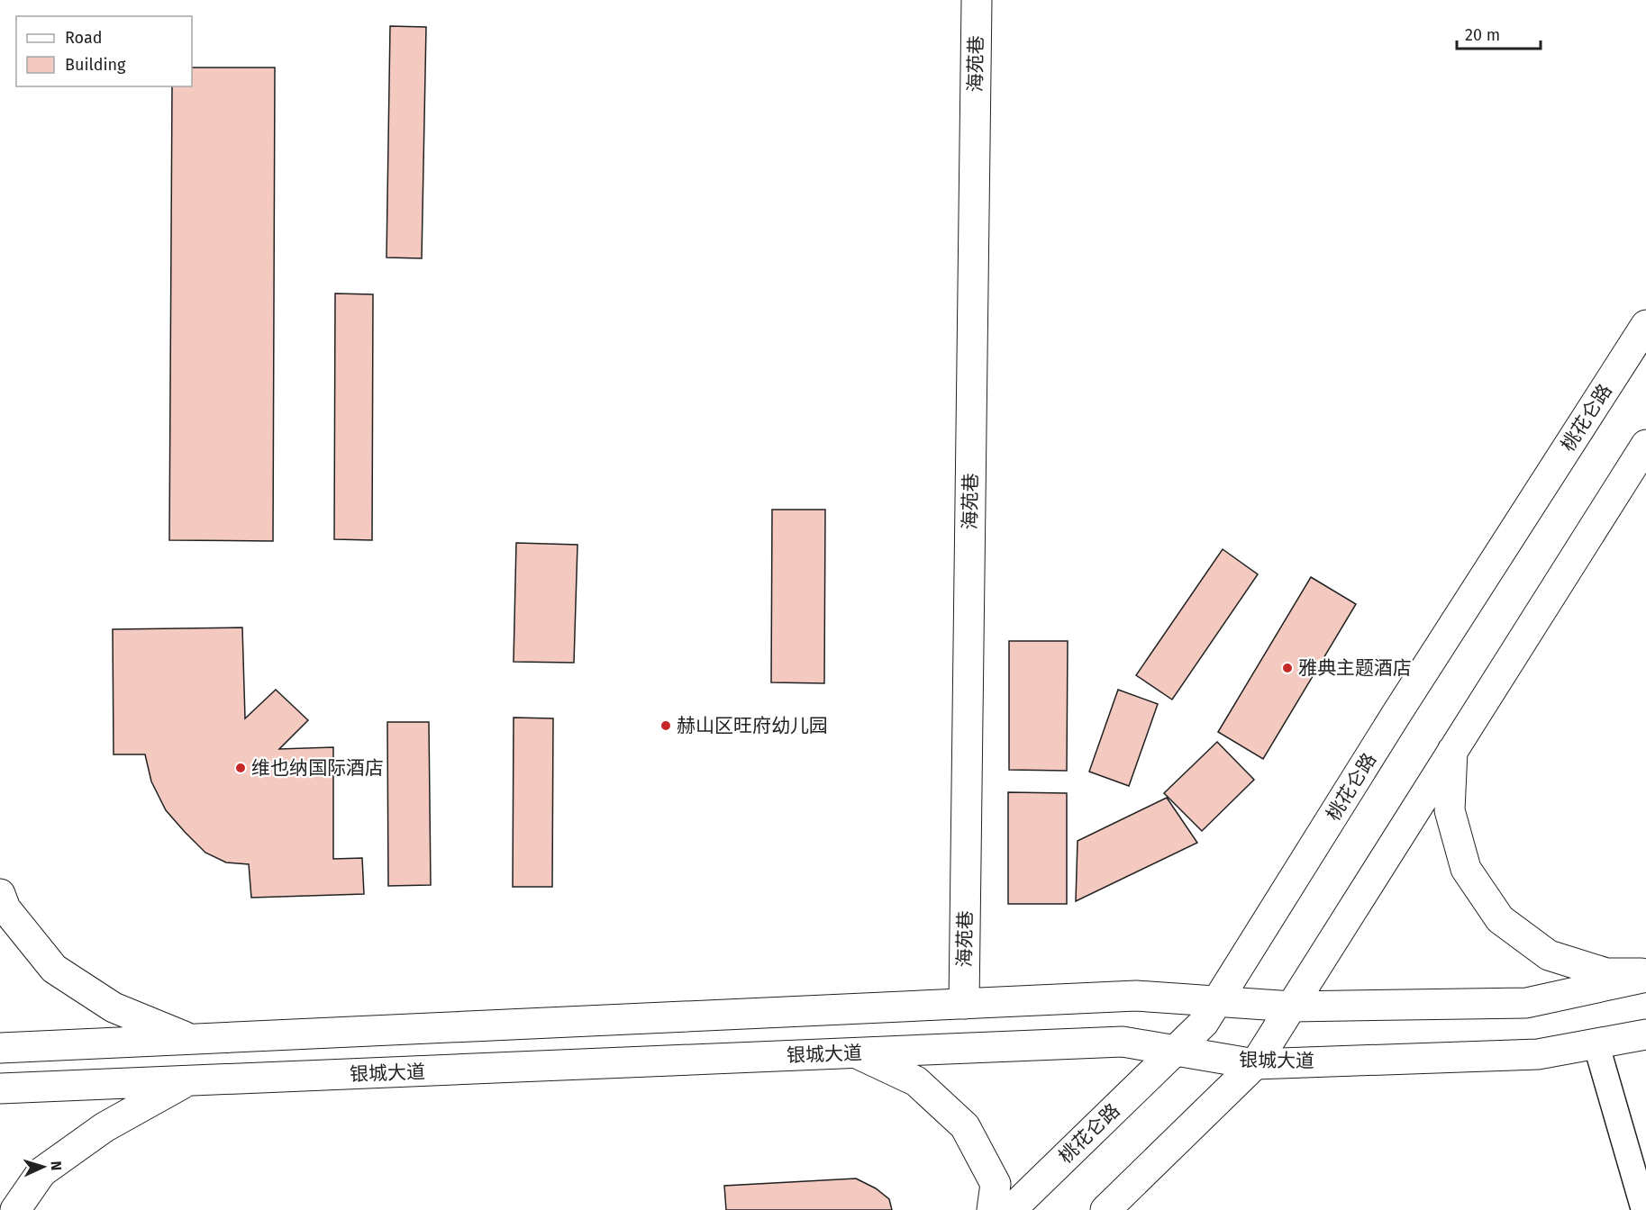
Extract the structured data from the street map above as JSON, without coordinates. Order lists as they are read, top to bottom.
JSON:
{
  "streets": {
    "main road": ["海苑巷", "桃花仑路", "银城大道"]
  },
  "crossings": [
    ["桃花仑路", "银城大道"]
  ],
  "places": ["雅典主题酒店", "赫山区旺府幼儿园", "维也纳国际酒店"],
  "legend": ["Road", "Building"],
  "scale_bar": "20 m",
  "north": "right"
}
